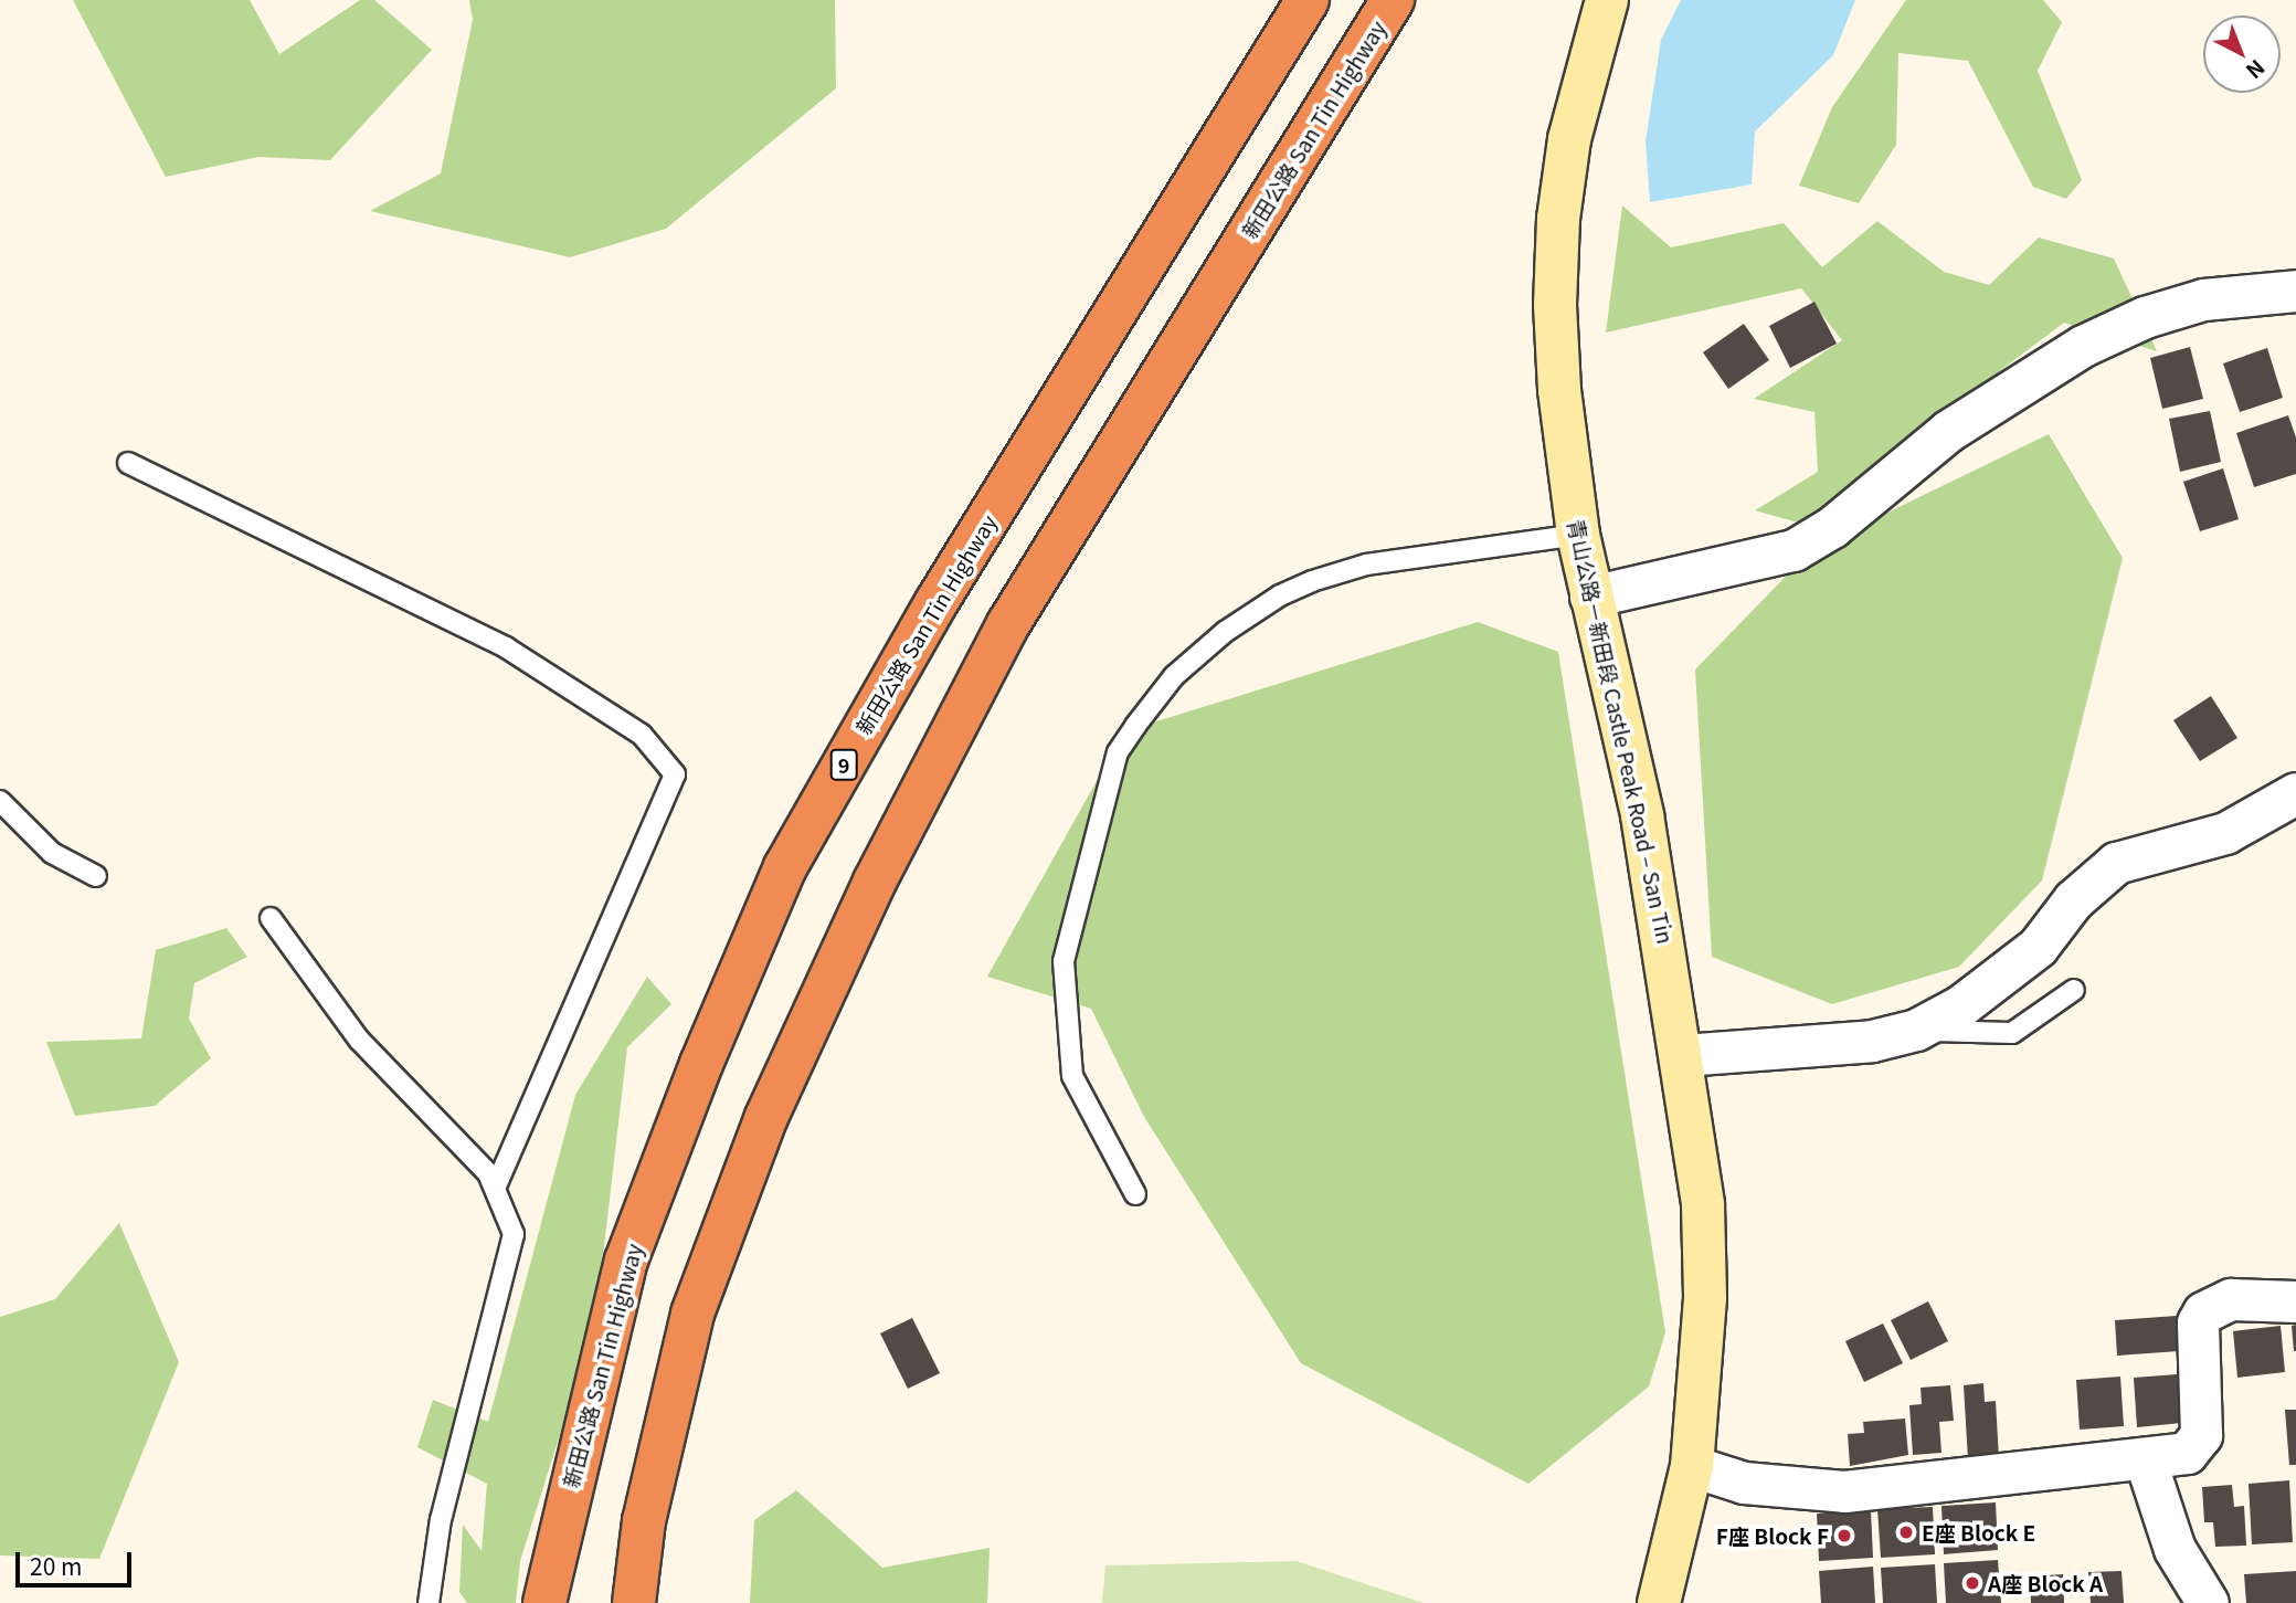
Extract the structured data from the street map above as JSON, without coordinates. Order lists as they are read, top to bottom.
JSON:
{
  "streets": {
    "highway": ["新田公路 San Tin Highway", "9"],
    "main road": ["青山公路－新田段 Castle Peak Road – San Tin"]
  },
  "places": ["E座 Block E", "F座 Block F", "A座 Block A"],
  "scale_bar": "20 m",
  "north": "bottom right"
}
